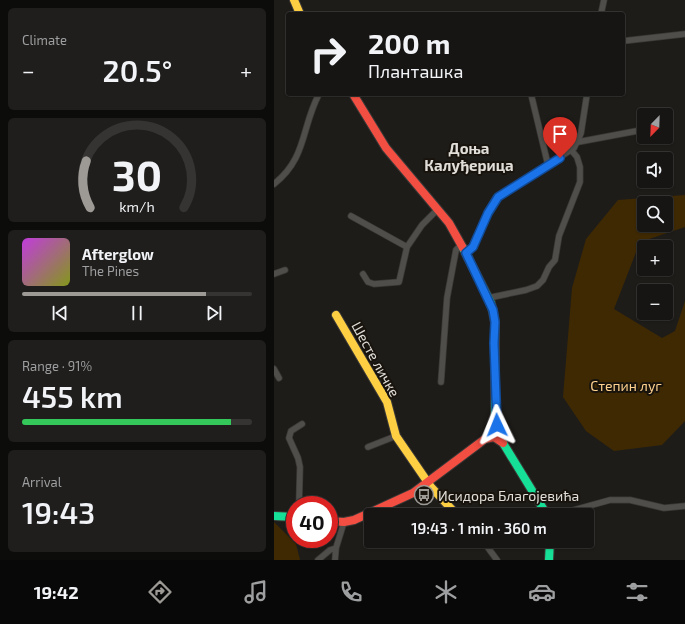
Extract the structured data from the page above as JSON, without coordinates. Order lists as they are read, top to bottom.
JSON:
{
  "streets": {
    "street": ["Шесте личке"]
  },
  "districts": ["Доња Калуђерица"],
  "parks": ["Степин луг"],
  "places": {
    "bus stop": ["Исидора Благојевића"]
  },
  "north": "bottom left",
  "page": {
    "tile": [
      "Climate",
      ["Range · 91%", "455 km"],
      ["Arrival", "19:43"]
    ],
    "turn": ["200 m", "Планташка"],
    "heat": ["−", "20.5°", "+"],
    "map_buttons": ["+", "−"],
    "song": ["Afterglow", "The Pines"],
    "limit": "40",
    "trip": "19:43 · 1 min · 360 m",
    "tabs": "19:42",
    "gauge": ["30", "km/h"]
  }
}
